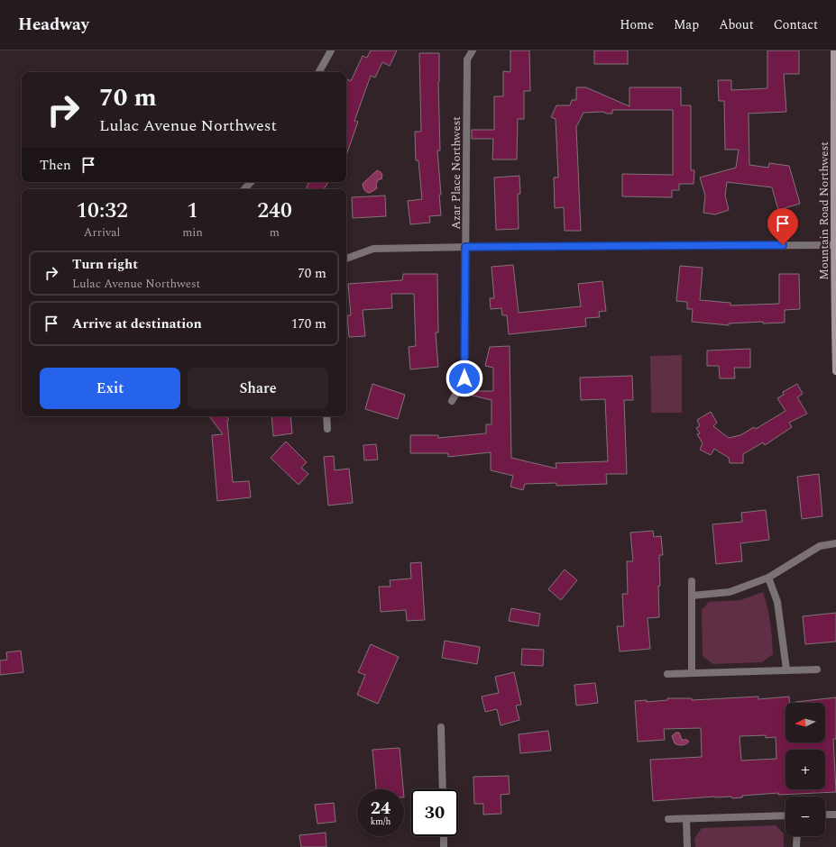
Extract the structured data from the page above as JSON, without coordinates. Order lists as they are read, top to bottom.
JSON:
{
  "streets": {
    "street": ["Azar Place Northwest", "Mountain Road Northwest"]
  },
  "north": "left",
  "page": {
    "header": "Headway",
    "nav": [
      "Home",
      "Map",
      "About",
      "Contact"
    ],
    "turn": ["70 m", "Lulac Avenue Northwest"],
    "then": "Then",
    "eta": [
      "10:32",
      "Arrival",
      "1",
      "min",
      "240",
      "m"
    ],
    "list": [
      {
        "name": "Turn right",
        "note": "Lulac Avenue Northwest",
        "value": "70 m"
      },
      {
        "name": "Arrive at destination",
        "value": "170 m"
      }
    ],
    "buttons": ["Exit", "Share"],
    "map_buttons": ["+", "−"],
    "speed": "24 km/h",
    "limit": "30"
  }
}
